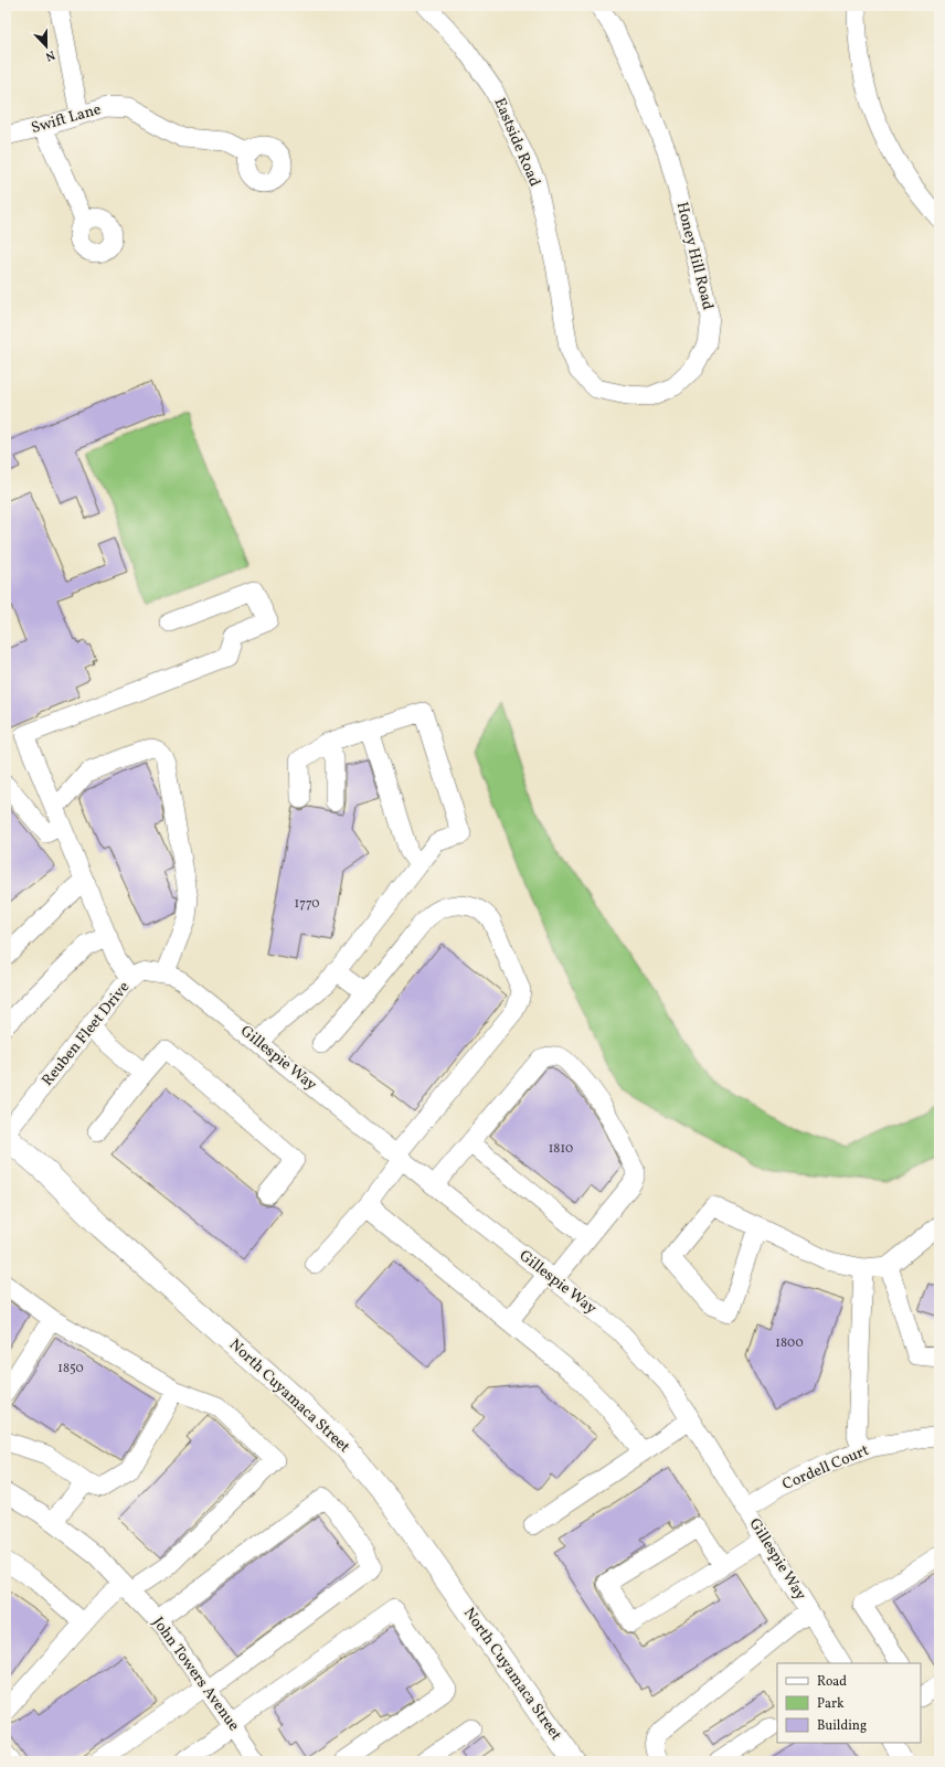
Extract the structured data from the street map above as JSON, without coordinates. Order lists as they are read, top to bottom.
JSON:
{
  "streets": {
    "main road": ["North Cuyamaca Street"],
    "street": [
      "Swift Lane",
      "Eastside Road",
      "Honey Hill Road",
      "Reuben Fleet Drive",
      "Gillespie Way",
      "Cordell Court",
      "John Towers Avenue"
    ]
  },
  "crossings": [
    ["Eastside Road", "Honey Hill Road"],
    ["Reuben Fleet Drive", "Gillespie Way"],
    ["Reuben Fleet Drive", "North Cuyamaca Street"],
    ["Gillespie Way", "Cordell Court"]
  ],
  "house_numbers": [
    "1770",
    "1810",
    "1800",
    "1850"
  ],
  "legend": ["Road", "Park", "Building"],
  "north": "bottom"
}
